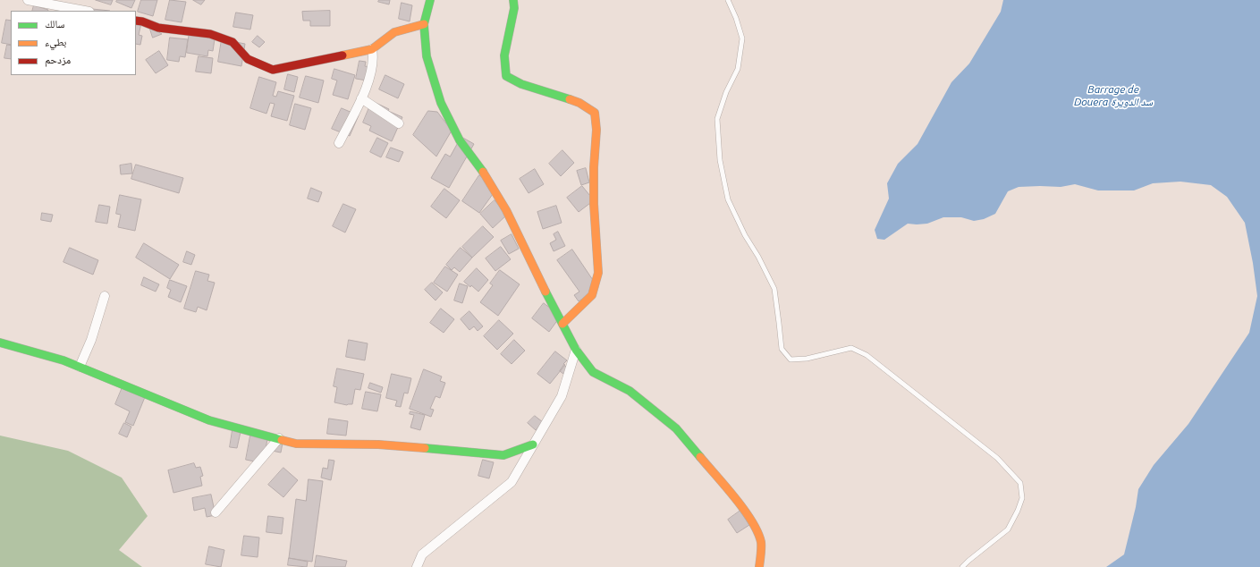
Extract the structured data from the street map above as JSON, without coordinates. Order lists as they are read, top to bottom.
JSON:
{
  "water": ["Barrage de Douera سد الدويرة"],
  "legend": ["سالك", "بطيء", "مزدحم"]
}
